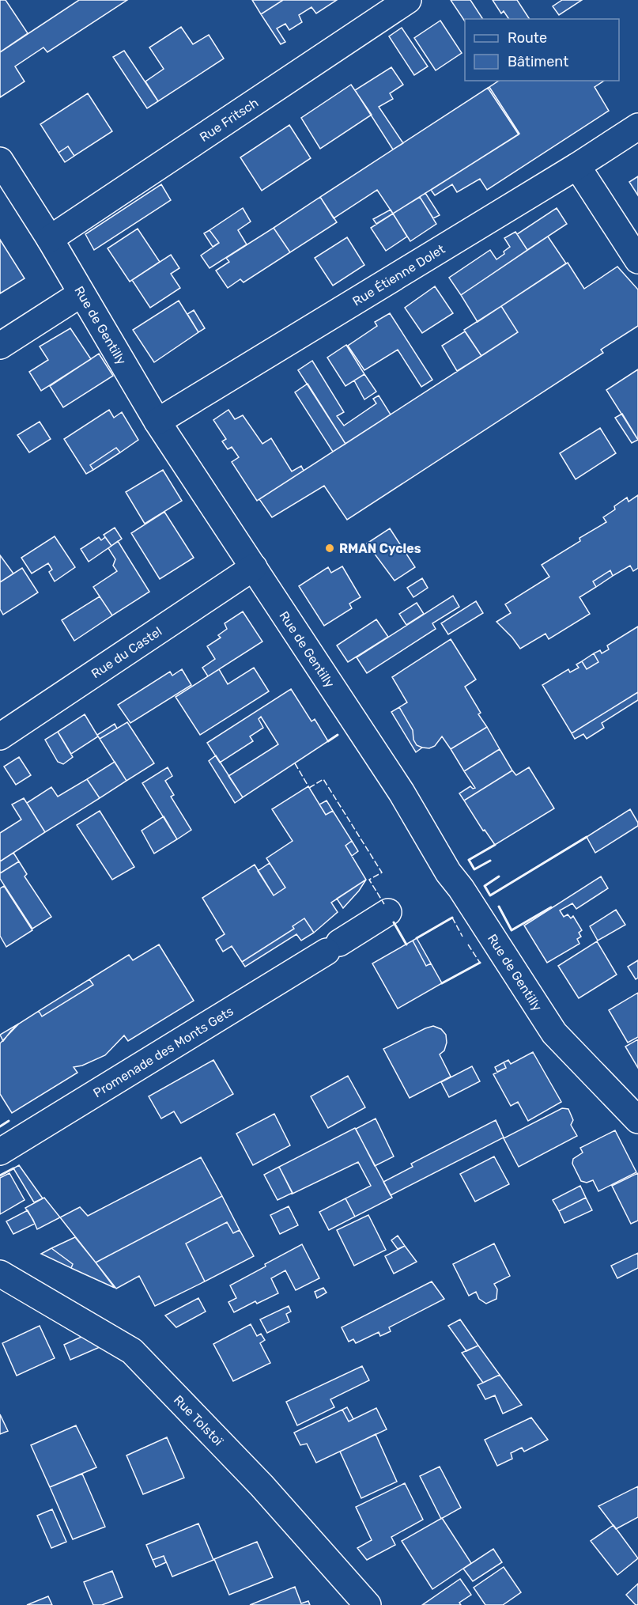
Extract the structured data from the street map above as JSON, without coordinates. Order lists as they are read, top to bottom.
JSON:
{
  "streets": {
    "street": [
      "Rue Fritsch",
      "Rue Étienne Dolet",
      "Rue de Gentilly",
      "Rue du Castel",
      "Promenade des Monts Gets",
      "Rue Tolstoï"
    ]
  },
  "crossings": [
    ["Rue Fritsch", "Rue de Gentilly"],
    ["Rue Étienne Dolet", "Rue de Gentilly"],
    ["Rue de Gentilly", "Rue du Castel"]
  ],
  "places": ["RMAN Cycles"],
  "legend": ["Route", "Bâtiment"]
}
